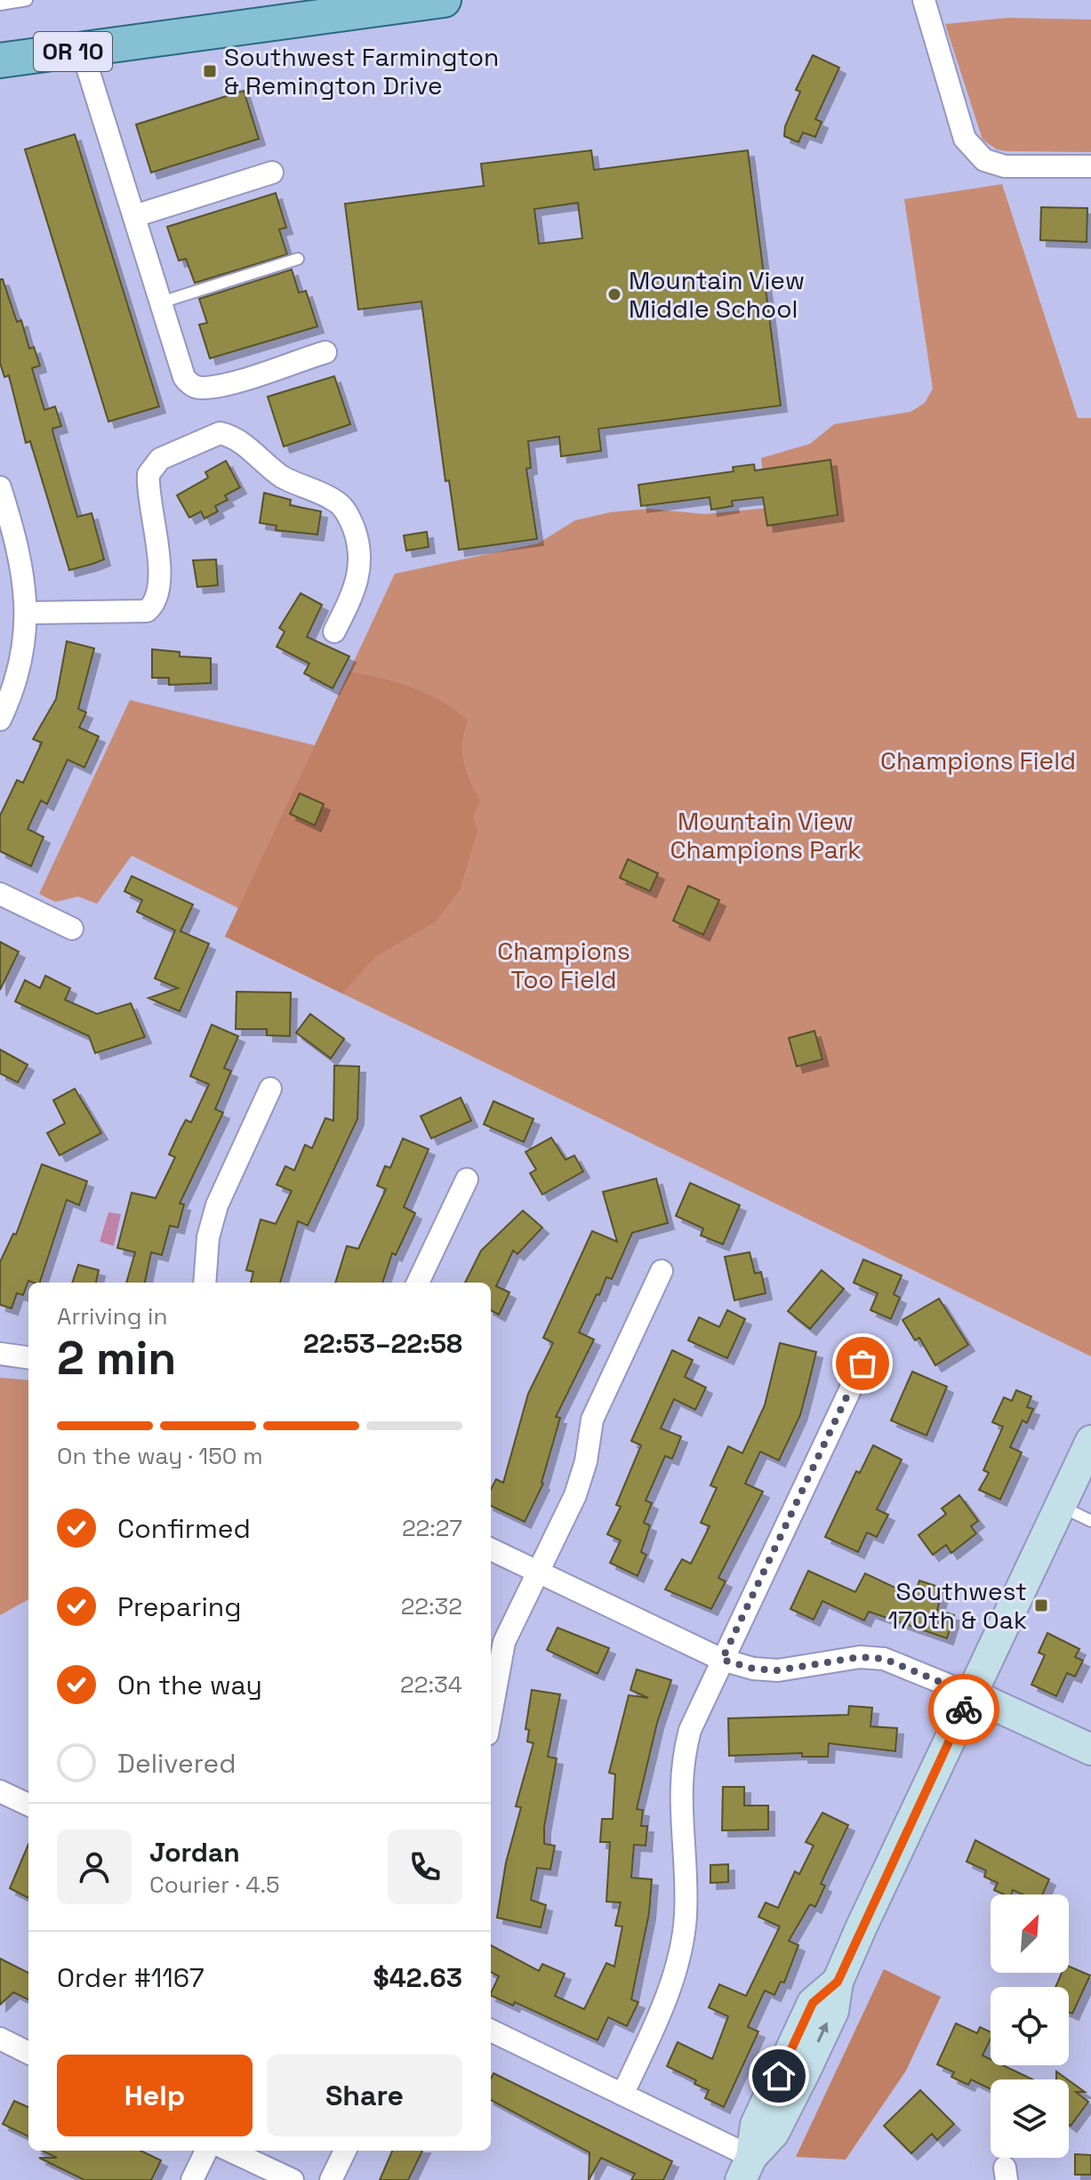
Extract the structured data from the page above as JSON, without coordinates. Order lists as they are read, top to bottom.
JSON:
{
  "streets": {
    "main road": ["OR 10"]
  },
  "parks": ["Champions Field", "Mountain View Champions Park", "Champions Too Field"],
  "places": {
    "transit": ["Southwest Farmington & Remington Drive", "Southwest 170th & Oak"],
    "other": ["Mountain View Middle School"]
  },
  "north": "top right",
  "page": {
    "heading": ["2 min", "Arriving in", "22:53–22:58"],
    "panel": [
      "Jordan",
      "Courier · 4.5",
      "Order #1167",
      "$42.63"
    ],
    "bar": "On the way · 150 m",
    "list": [
      ["Confirmed", "22:27"],
      ["Preparing", "22:32"],
      ["On the way", "22:34"],
      "Delivered"
    ],
    "buttons": ["Help", "Share"]
  }
}
